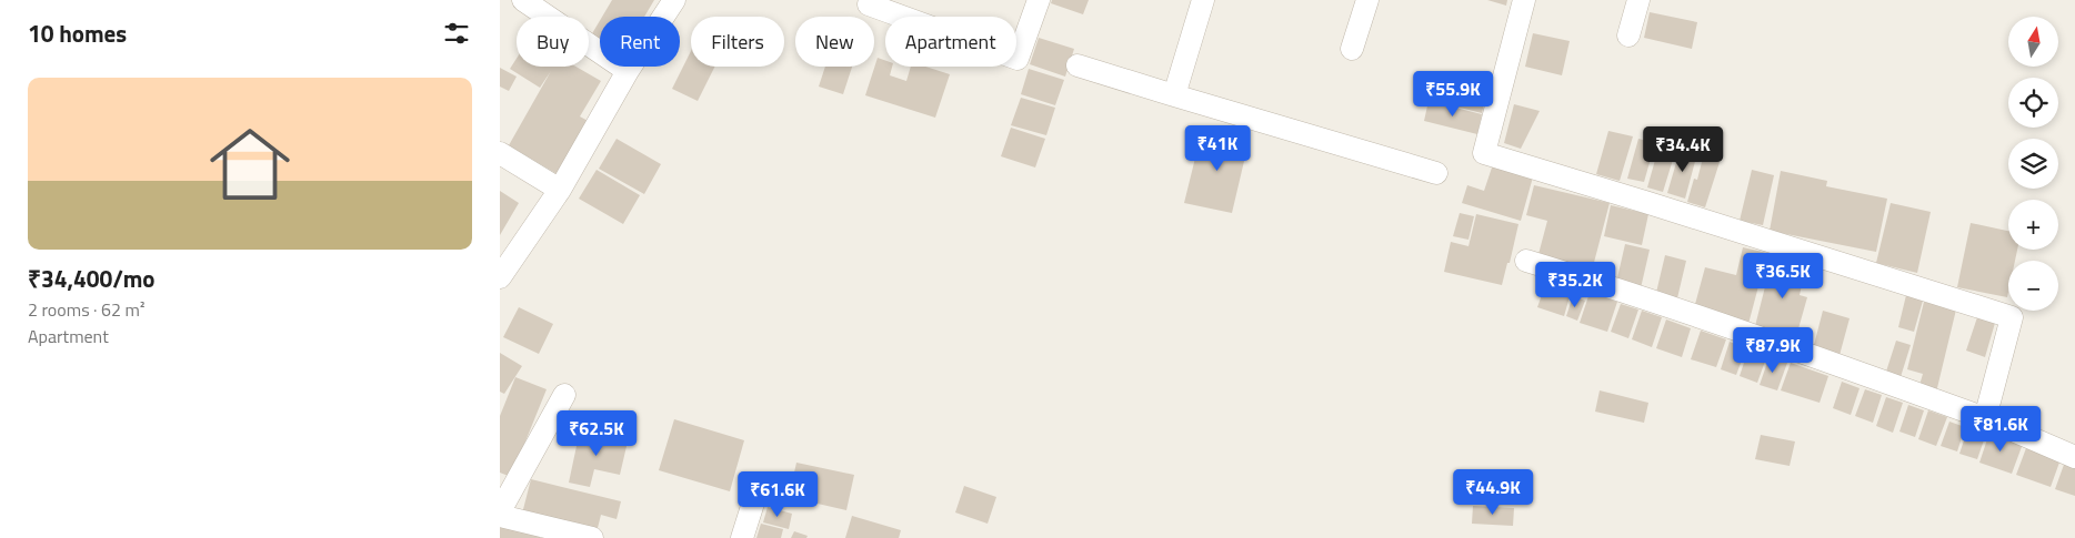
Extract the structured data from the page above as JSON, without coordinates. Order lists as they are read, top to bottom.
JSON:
{
  "north": "top",
  "page": {
    "heading": "10 homes",
    "map_buttons": ["+", "−"],
    "chip": [
      "Buy",
      "Rent",
      "Filters",
      "New",
      "Apartment"
    ],
    "list": [
      {
        "name": "₹34,400/mo",
        "note": "2 rooms · 62 m² · Apartment"
      }
    ],
    "price": [
      "₹55.9K",
      "₹41K",
      "₹34.4K",
      "₹36.5K",
      "₹35.2K",
      "₹87.9K",
      "₹81.6K",
      "₹62.5K",
      "₹44.9K",
      "₹61.6K"
    ]
  }
}
